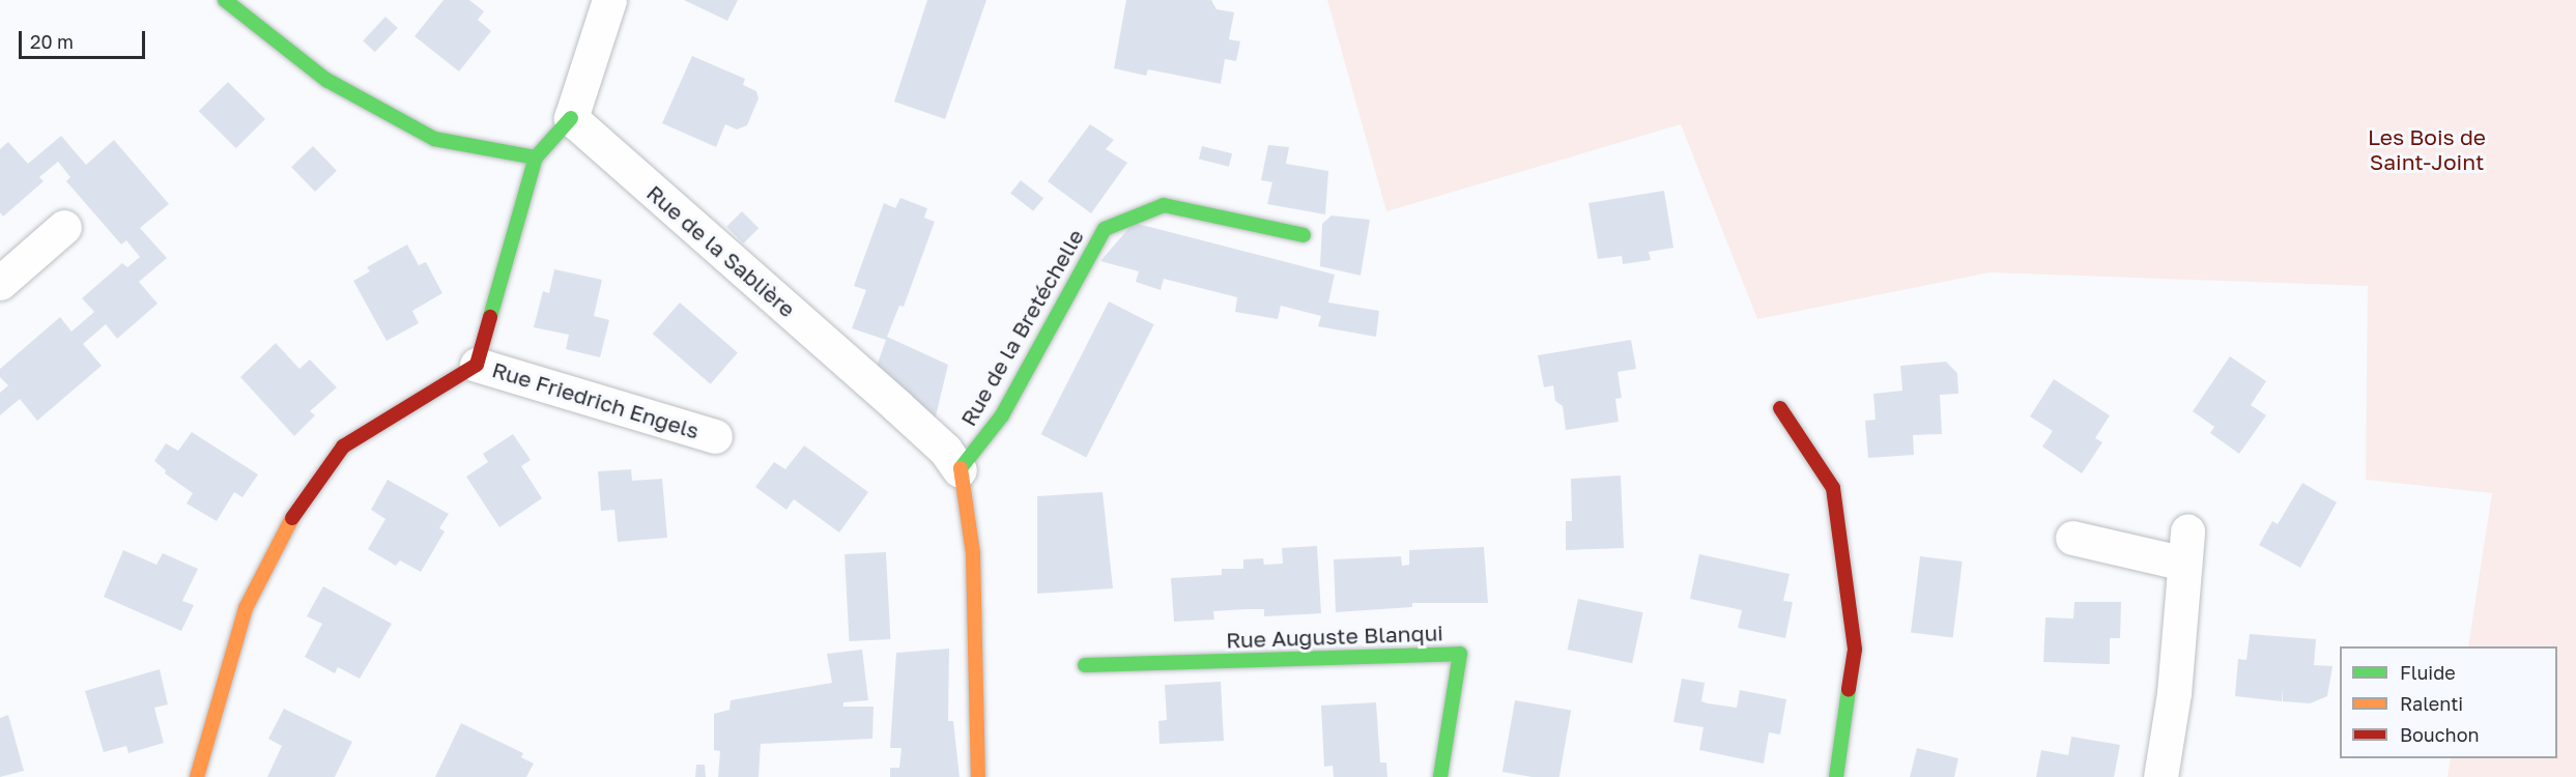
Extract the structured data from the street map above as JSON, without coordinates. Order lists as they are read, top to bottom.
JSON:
{
  "streets": {
    "street": [
      "Rue de la Sablière",
      "Rue de la Bretéchelle",
      "Rue Friedrich Engels",
      "Rue Auguste Blanqui"
    ]
  },
  "crossings": [
    ["Rue de la Sablière", "Rue de la Bretéchelle"],
    ["Rue de la Sablière", "Rue Friedrich Engels"]
  ],
  "parks": ["Les Bois de Saint-Joint"],
  "legend": ["Fluide", "Ralenti", "Bouchon"],
  "scale_bar": "20 m"
}
